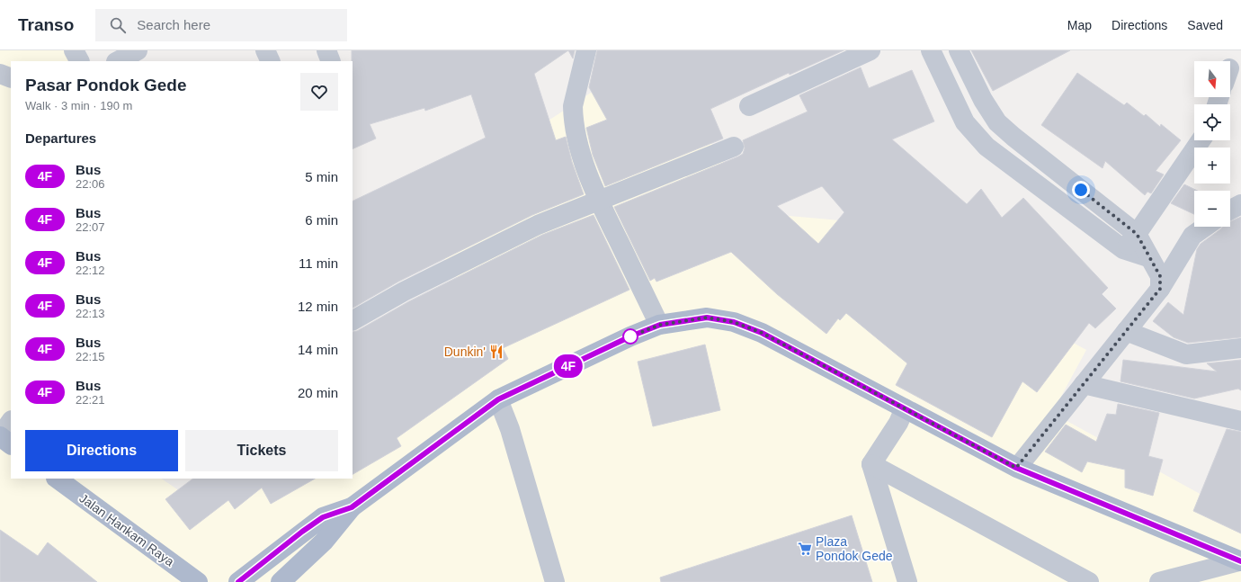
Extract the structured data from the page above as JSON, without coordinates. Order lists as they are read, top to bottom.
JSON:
{
  "streets": {
    "main road": ["Jalan Hankam Raya"]
  },
  "places": {
    "restaurant": ["Dunkin'"],
    "supermarket": ["Plaza Pondok Gede"]
  },
  "lines": ["bus line 4F"],
  "north": "bottom",
  "page": {
    "header": "Transo",
    "search": "Search here",
    "nav": ["Map", "Directions", "Saved"],
    "on_map": "4F",
    "map_buttons": ["+", "−"],
    "heading": [
      ["Pasar Pondok Gede", "Walk · 3 min · 190 m"],
      "Departures"
    ],
    "list": [
      {
        "mark": "4F",
        "name": "Bus",
        "note": "22:06",
        "value": "5 min"
      },
      {
        "mark": "4F",
        "name": "Bus",
        "note": "22:07",
        "value": "6 min"
      },
      {
        "mark": "4F",
        "name": "Bus",
        "note": "22:12",
        "value": "11 min"
      },
      {
        "mark": "4F",
        "name": "Bus",
        "note": "22:13",
        "value": "12 min"
      },
      {
        "mark": "4F",
        "name": "Bus",
        "note": "22:15",
        "value": "14 min"
      },
      {
        "mark": "4F",
        "name": "Bus",
        "note": "22:21",
        "value": "20 min"
      }
    ],
    "buttons": ["Directions", "Tickets"]
  }
}
